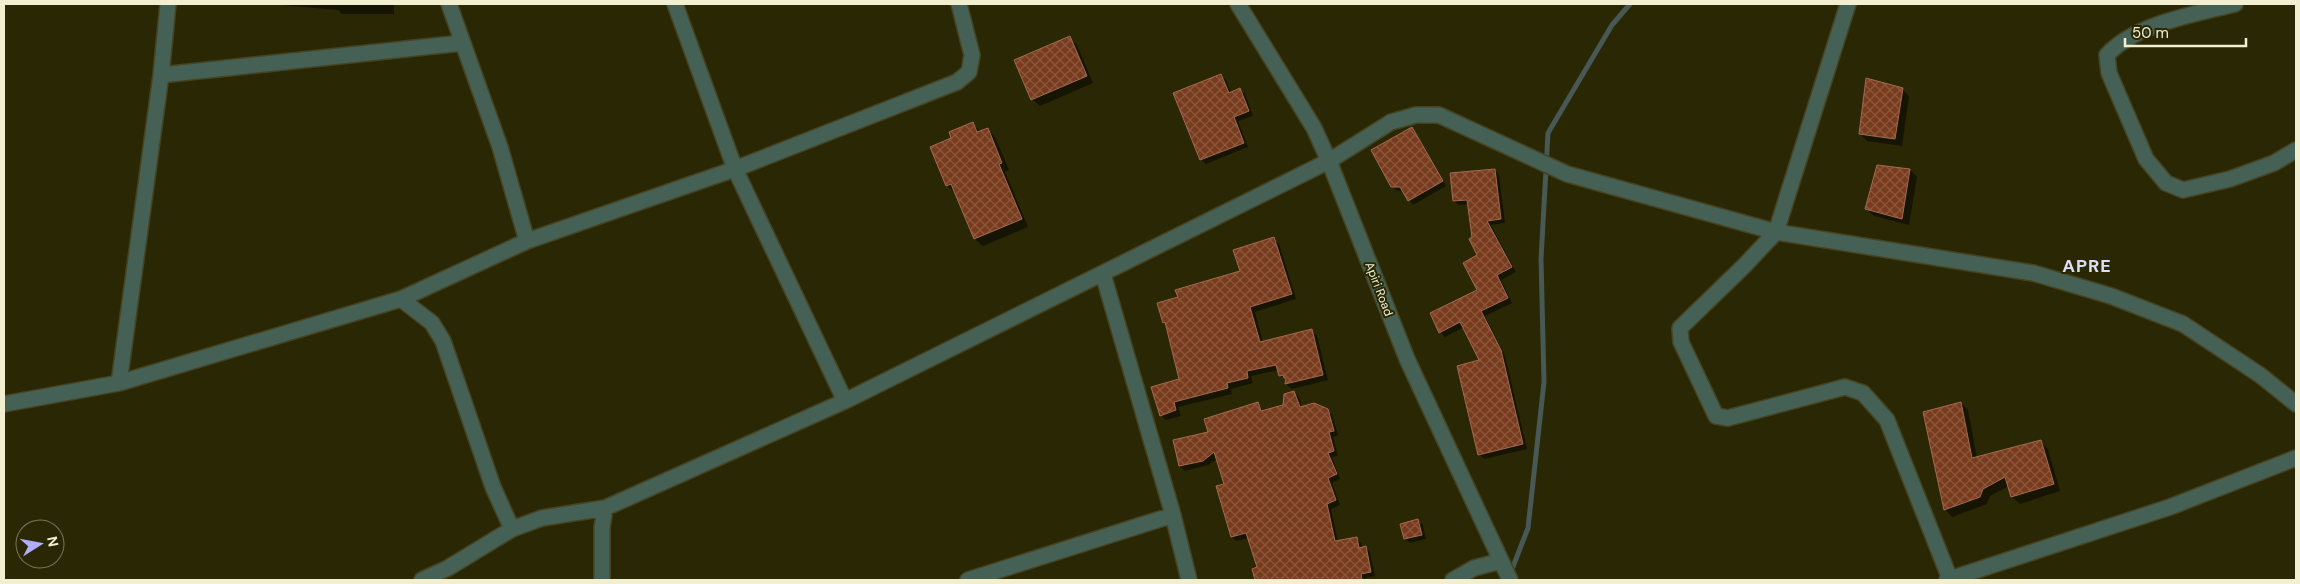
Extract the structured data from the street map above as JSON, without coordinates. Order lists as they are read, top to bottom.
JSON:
{
  "streets": {
    "street": ["Apiri Road"]
  },
  "districts": ["APRE"],
  "scale_bar": "50 m",
  "north": "right"
}
